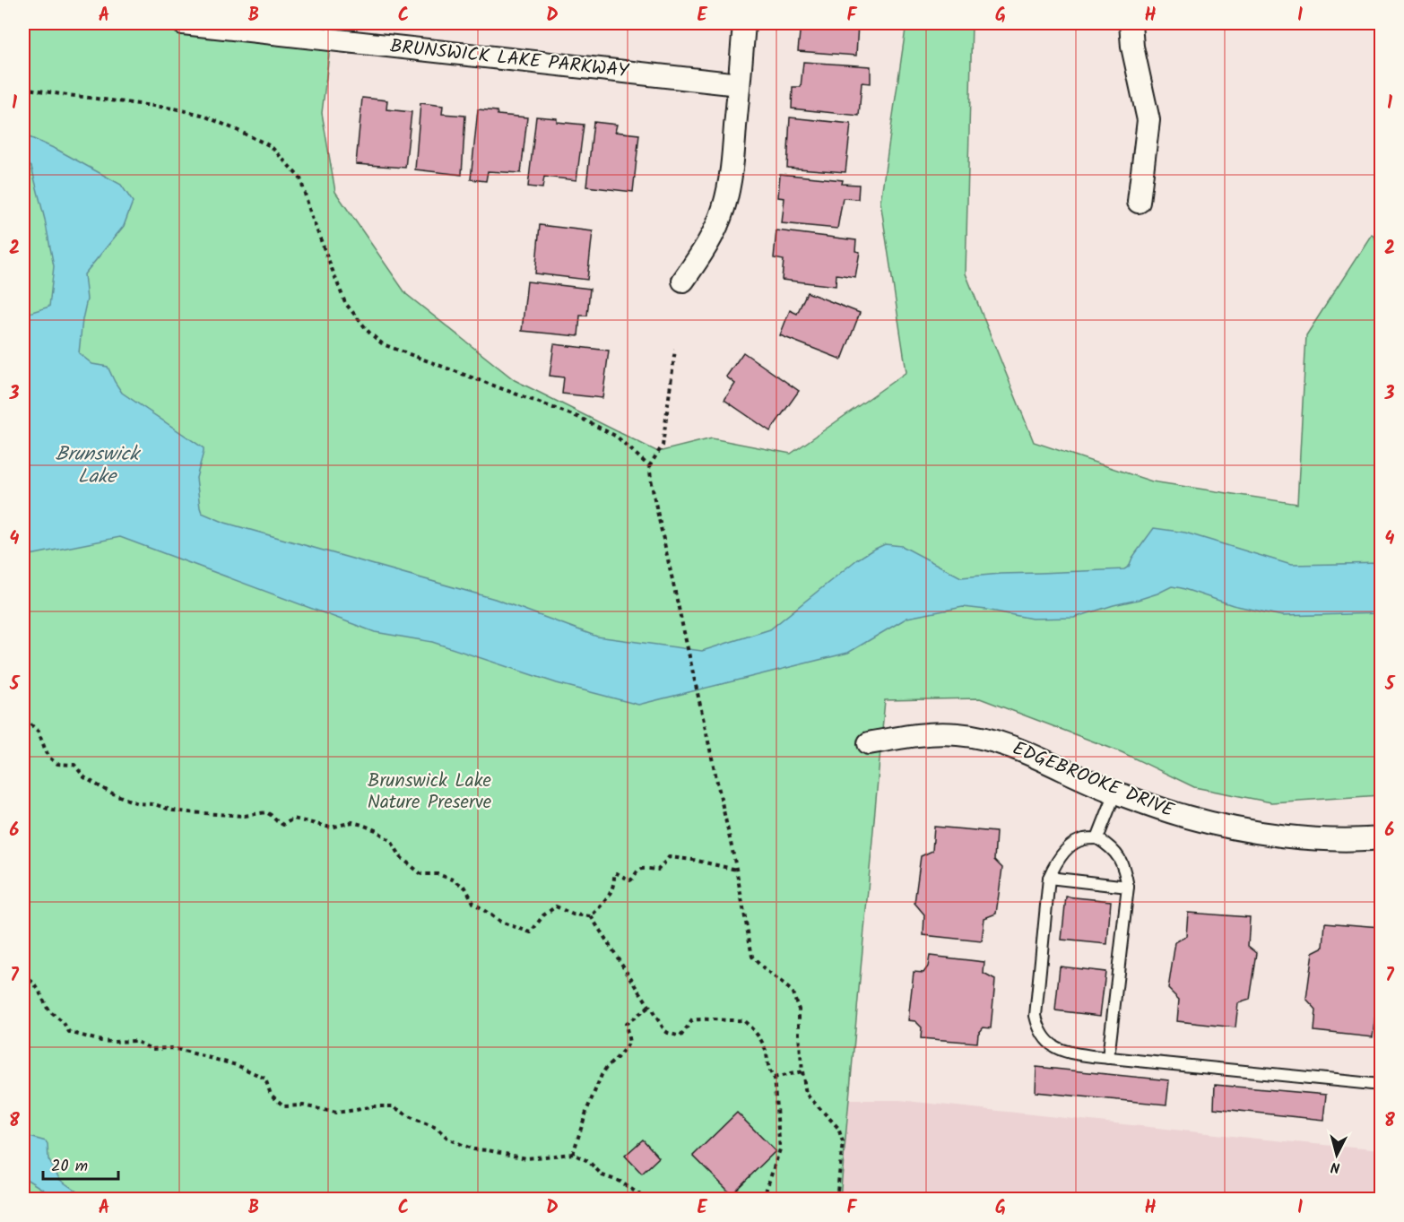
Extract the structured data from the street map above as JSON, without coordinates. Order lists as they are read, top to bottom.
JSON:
{
  "streets": {
    "street": ["BRUNSWICK LAKE PARKWAY", "EDGEBROOKE DRIVE"]
  },
  "water": ["Brunswick Lake"],
  "parks": ["Brunswick Lake Nature Preserve"],
  "scale_bar": "20 m",
  "north": "bottom",
  "grid": {
    "columns": [
      "A",
      "B",
      "C",
      "D",
      "E",
      "F",
      "G",
      "H",
      "I"
    ],
    "rows": [
      "1",
      "2",
      "3",
      "4",
      "5",
      "6",
      "7",
      "8"
    ]
  }
}
